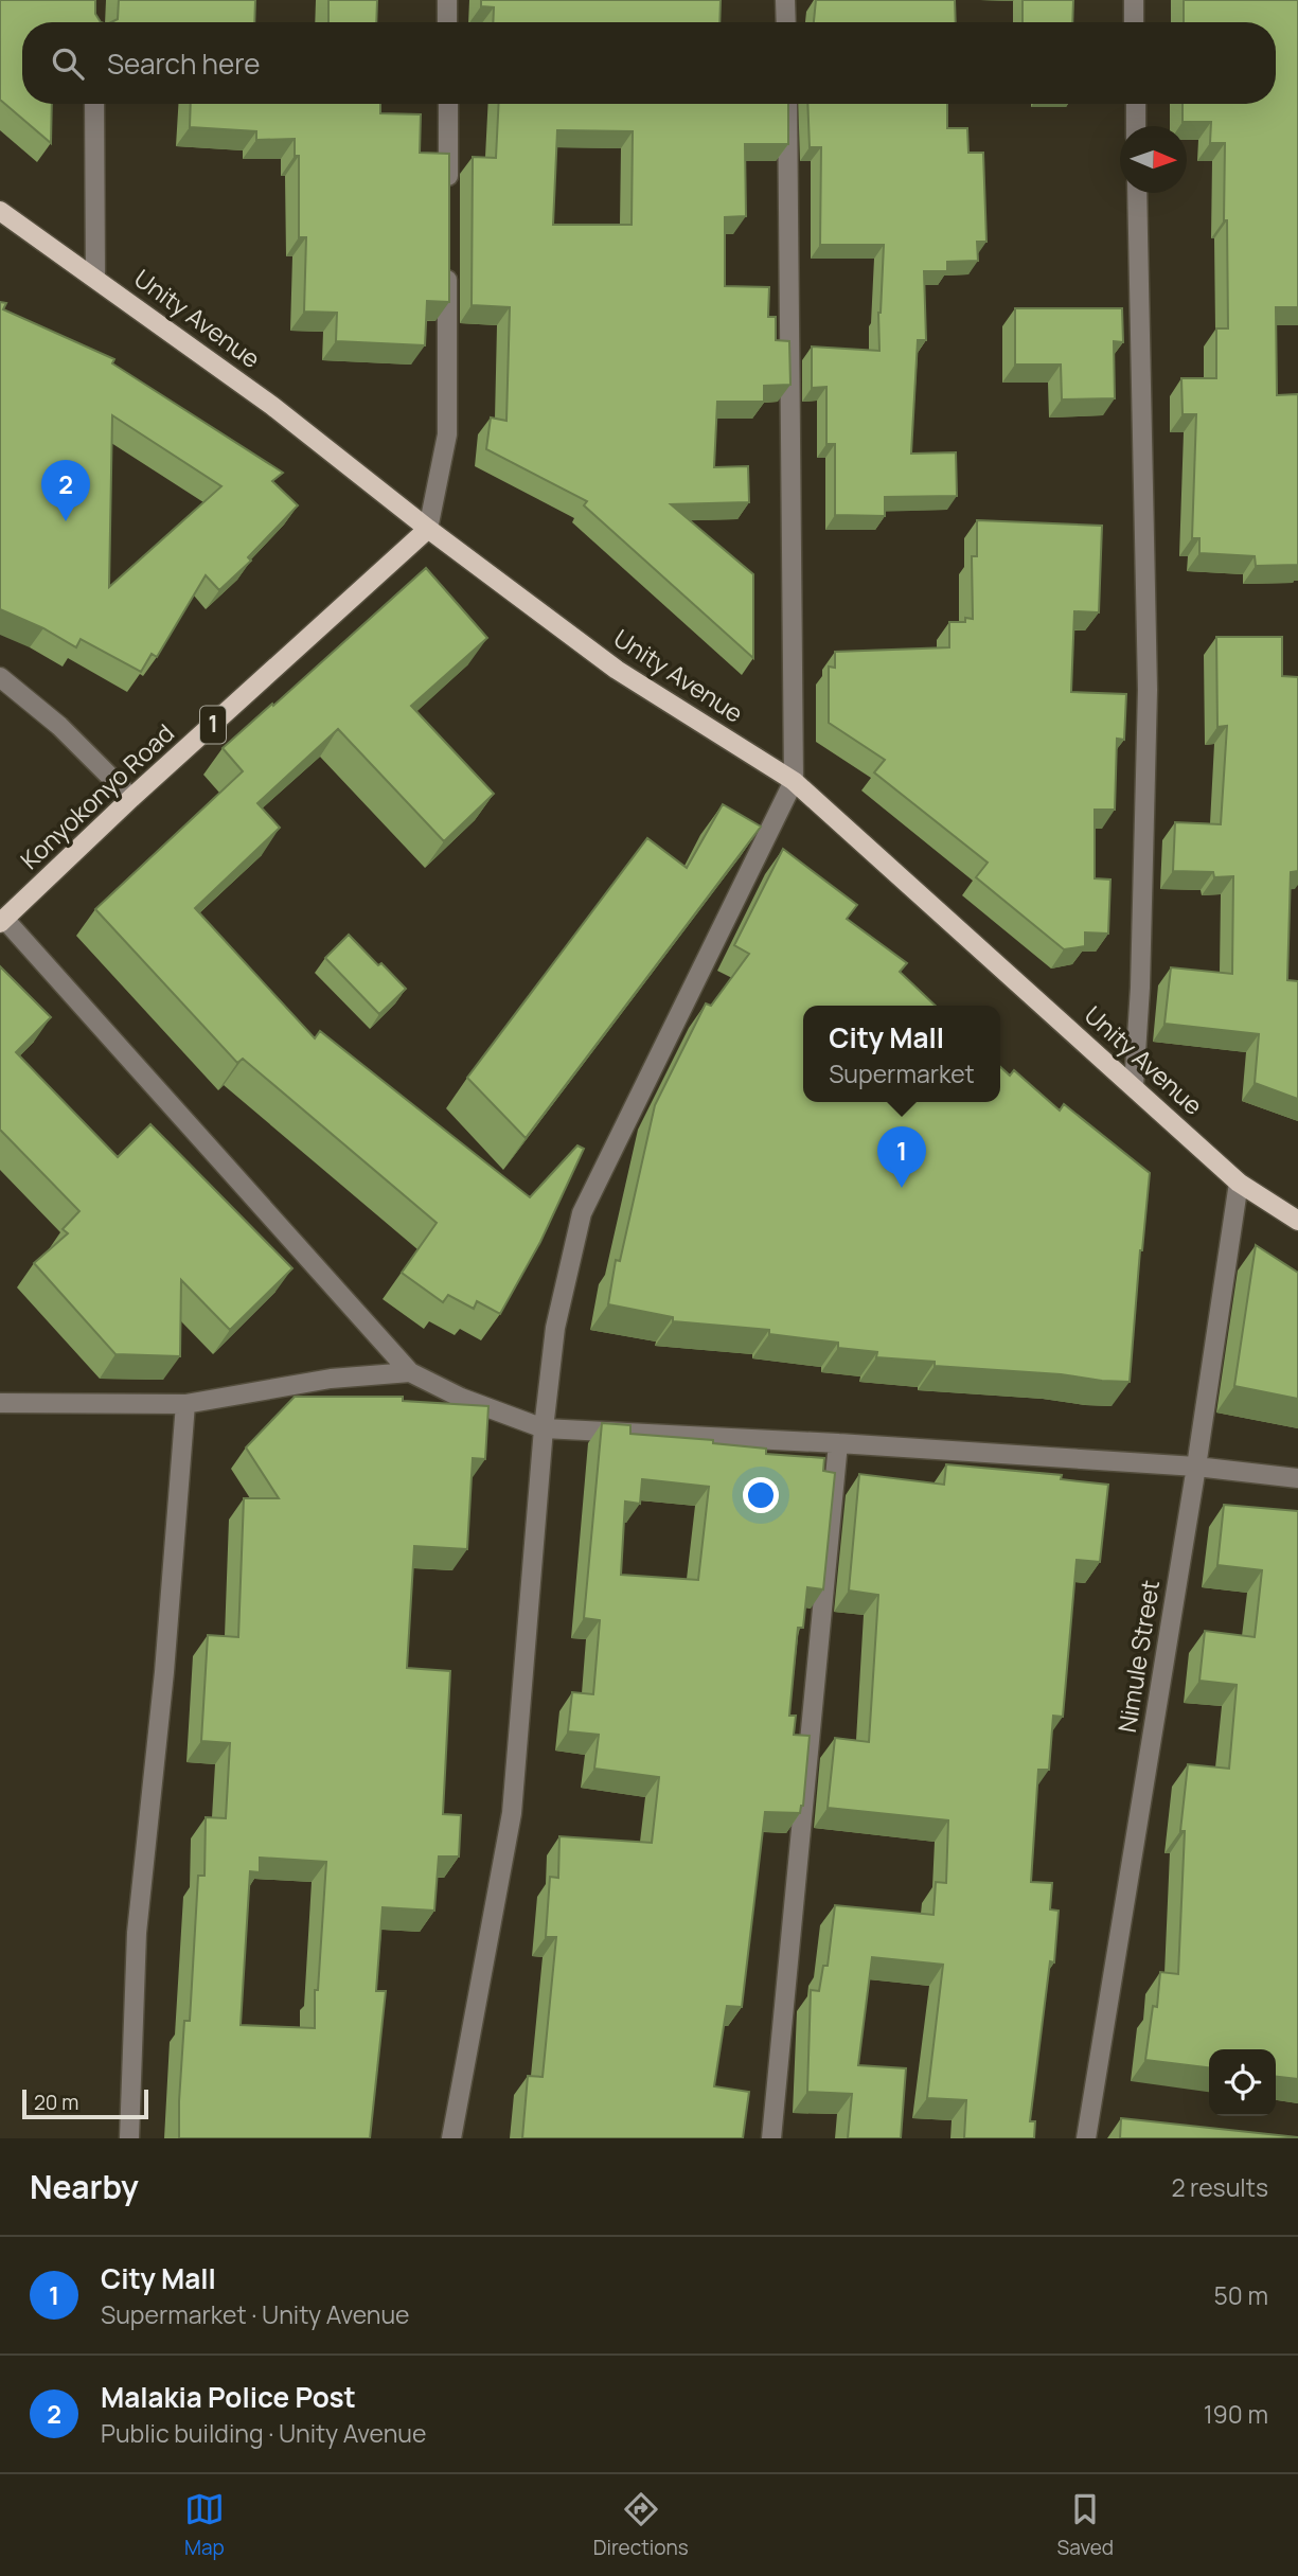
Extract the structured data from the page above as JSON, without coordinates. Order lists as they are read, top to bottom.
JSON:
{
  "streets": {
    "main road": ["Unity Avenue", "1", "Konyokonyo Road"],
    "street": ["Nimule Street"]
  },
  "crossings": [
    ["Unity Avenue", "Konyokonyo Road"],
    ["Unity Avenue", "Nimule Street"]
  ],
  "scale_bar": "20 m",
  "north": "right",
  "page": {
    "search": "Search here",
    "pins": ["2", "1"],
    "popup": ["City Mall", "Supermarket"],
    "scale": "20 m",
    "heading": ["Nearby", "2 results"],
    "list": [
      {
        "mark": "1",
        "name": "City Mall",
        "note": "Supermarket · Unity Avenue",
        "value": "50 m"
      },
      {
        "mark": "2",
        "name": "Malakia Police Post",
        "note": "Public building · Unity Avenue",
        "value": "190 m"
      }
    ],
    "nav": ["Map", "Directions", "Saved"]
  }
}
